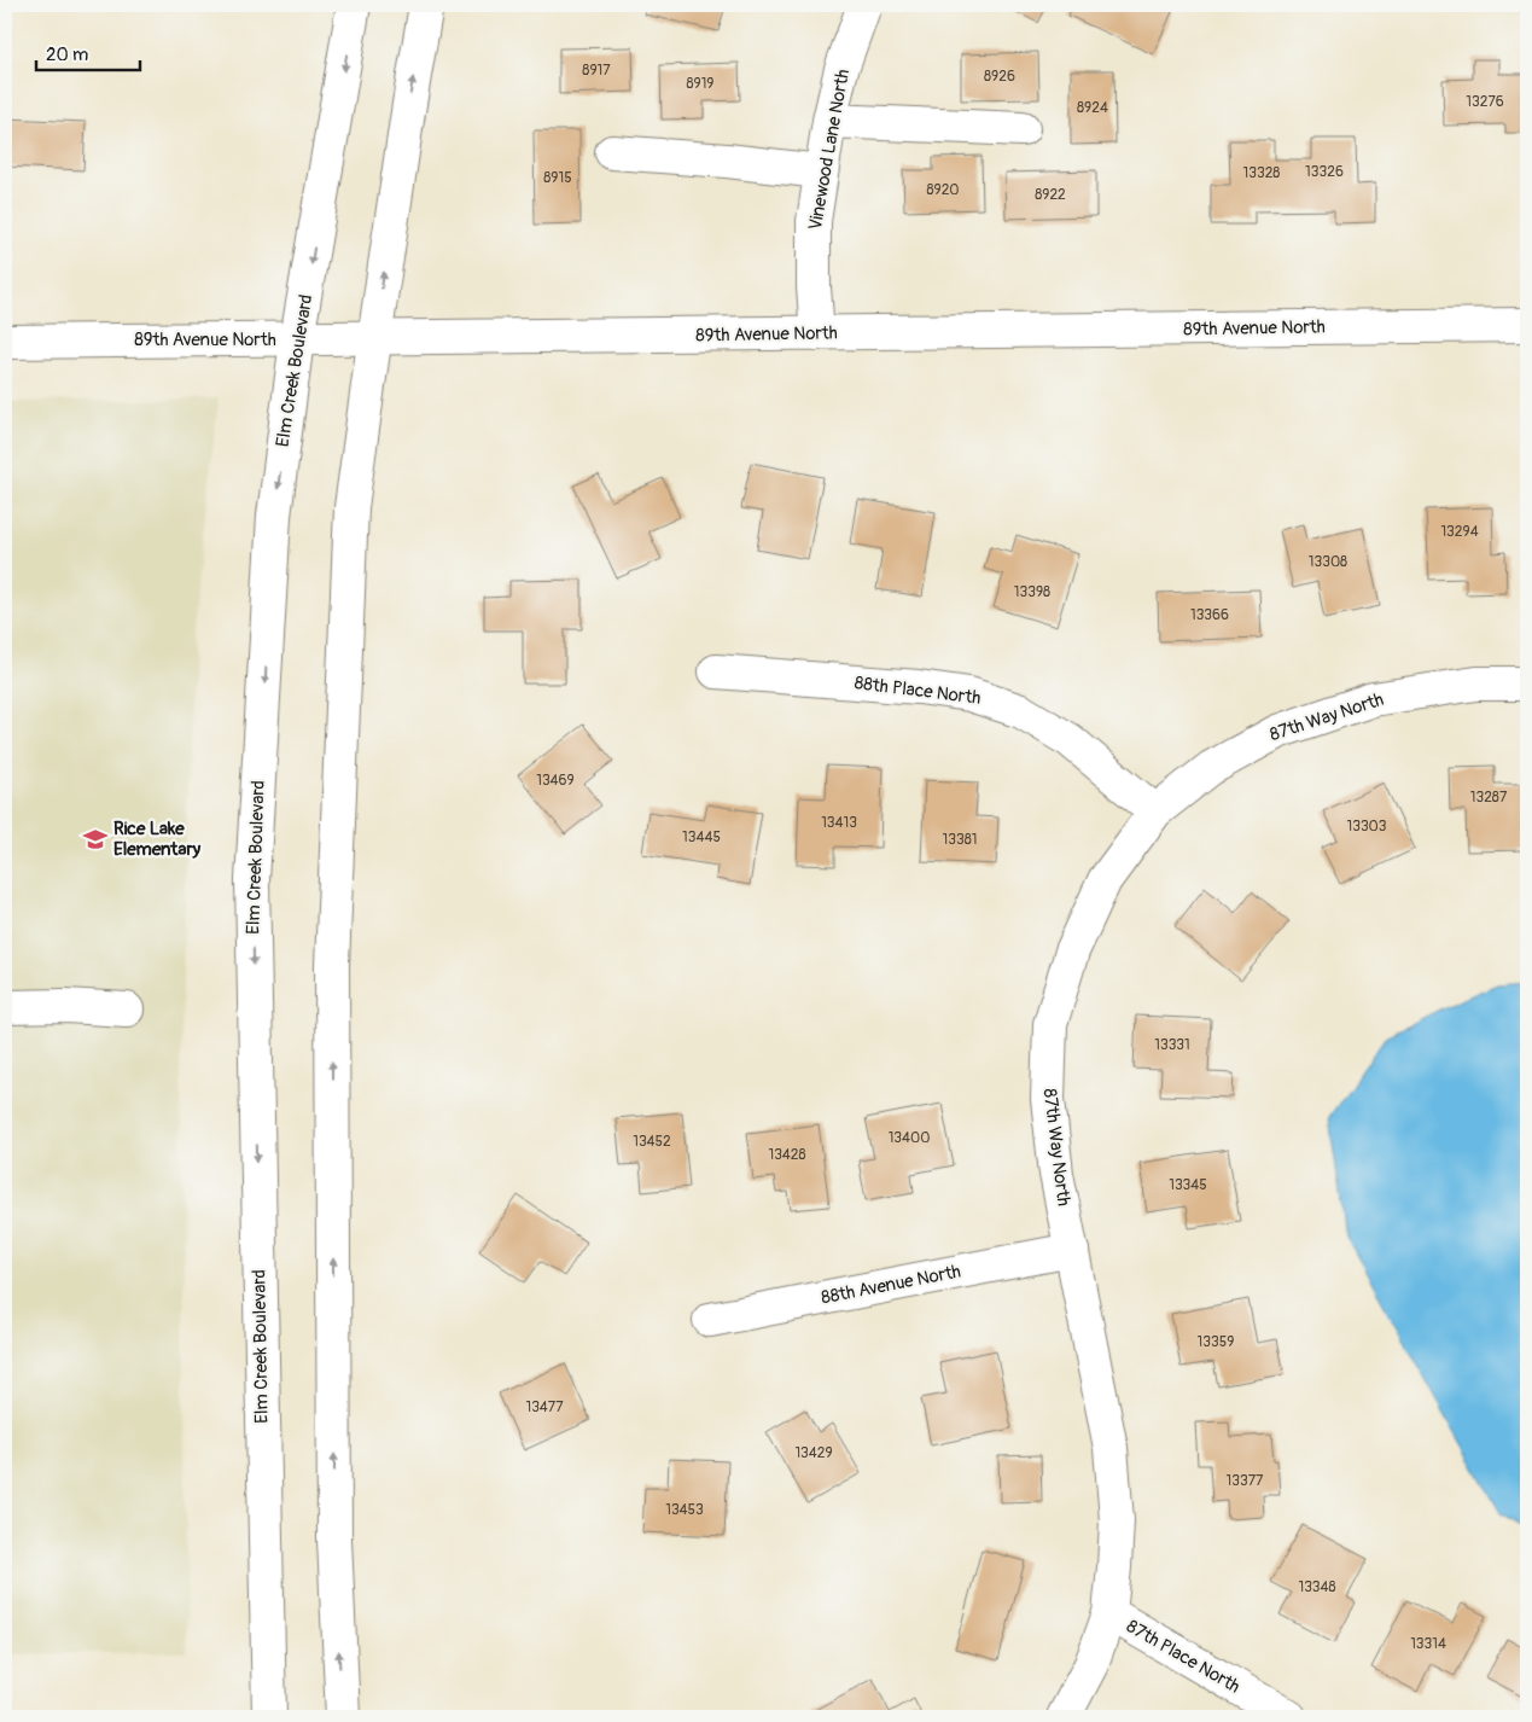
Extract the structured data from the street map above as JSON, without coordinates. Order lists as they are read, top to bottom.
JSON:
{
  "streets": {
    "street": [
      "Vinewood Lane North",
      "89th Avenue North",
      "Elm Creek Boulevard",
      "88th Place North",
      "87th Way North",
      "88th Avenue North",
      "87th Place North"
    ]
  },
  "crossings": [
    ["Vinewood Lane North", "89th Avenue North"],
    ["89th Avenue North", "Elm Creek Boulevard"],
    ["88th Place North", "87th Way North"],
    ["87th Way North", "88th Avenue North"],
    ["87th Way North", "87th Place North"]
  ],
  "places": {
    "school or university": ["Rice Lake Elementary"]
  },
  "house_numbers": [
    "8917",
    "8926",
    "8919",
    "13276",
    "8924",
    "13326",
    "13328",
    "8915",
    "8920",
    "8922",
    "13294",
    "13308",
    "13398",
    "13366",
    "13469",
    "13287",
    "13413",
    "13303",
    "13445",
    "13381",
    "13331",
    "13400",
    "13452",
    "13428",
    "13345",
    "13359",
    "13477",
    "13429",
    "13377",
    "13453",
    "13348",
    "13314"
  ],
  "scale_bar": "20 m"
}
